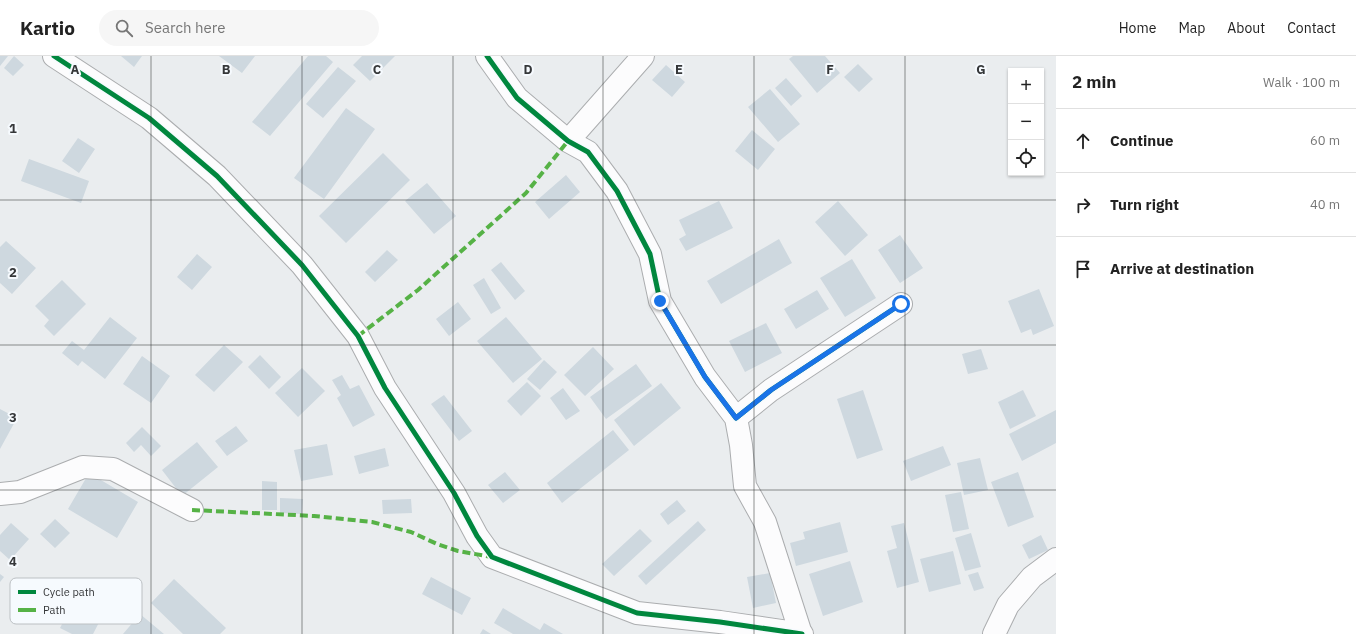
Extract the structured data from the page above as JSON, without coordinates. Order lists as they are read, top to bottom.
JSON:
{
  "legend": ["Cycle path", "Path"],
  "page": {
    "header": "Kartio",
    "search": "Search here",
    "nav": [
      "Home",
      "Map",
      "About",
      "Contact"
    ],
    "heading": ["2 min", "Walk · 100 m"],
    "map_buttons": ["+", "−"],
    "list": [
      ["Continue", "60 m"],
      ["Turn right", "40 m"],
      "Arrive at destination"
    ]
  },
  "grid": {
    "columns": [
      "A",
      "B",
      "C",
      "D",
      "E",
      "F",
      "G"
    ],
    "rows": [
      "1",
      "2",
      "3",
      "4"
    ]
  }
}
